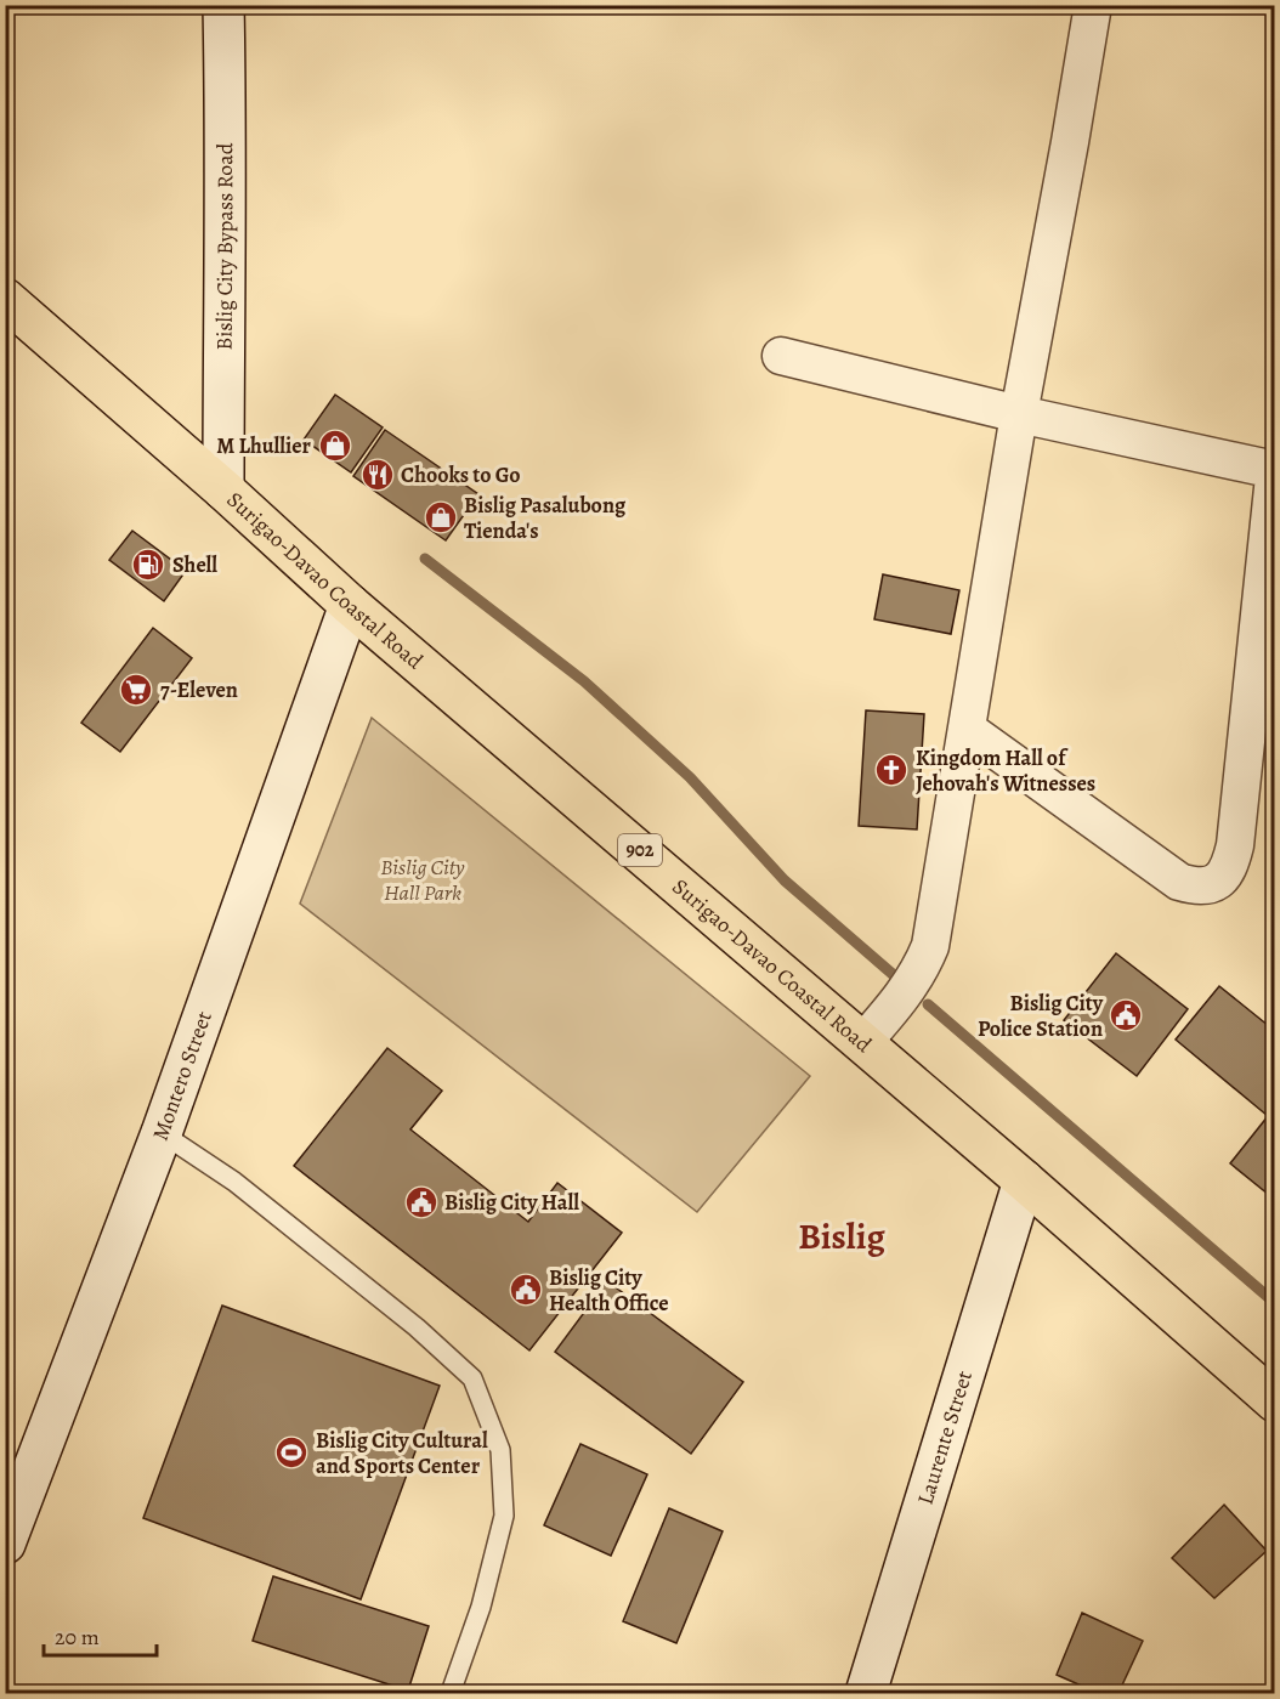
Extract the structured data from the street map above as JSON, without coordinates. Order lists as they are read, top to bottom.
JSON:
{
  "streets": {
    "highway": ["Surigao-Davao Coastal Road", "902"],
    "street": ["Bislig City Bypass Road", "Montero Street", "Laurente Street"]
  },
  "crossings": [
    ["Bislig City Bypass Road", "Surigao-Davao Coastal Road"],
    ["Surigao-Davao Coastal Road", "Montero Street"],
    ["Surigao-Davao Coastal Road", "Laurente Street"]
  ],
  "districts": ["Bislig"],
  "parks": ["Bislig City Hall Park"],
  "places": {
    "shop": ["M Lhullier", "Bislig Pasalubong Tienda's"],
    "restaurant": ["Chooks to Go"],
    "fuel station": ["Shell"],
    "supermarket": ["7-Eleven"],
    "church": ["Kingdom Hall of Jehovah's Witnesses"],
    "public building": ["Bislig City Police Station", "Bislig City Hall", "Bislig City Health Office"],
    "sports": ["Bislig City Cultural and Sports Center"]
  },
  "scale_bar": "20 m"
}
